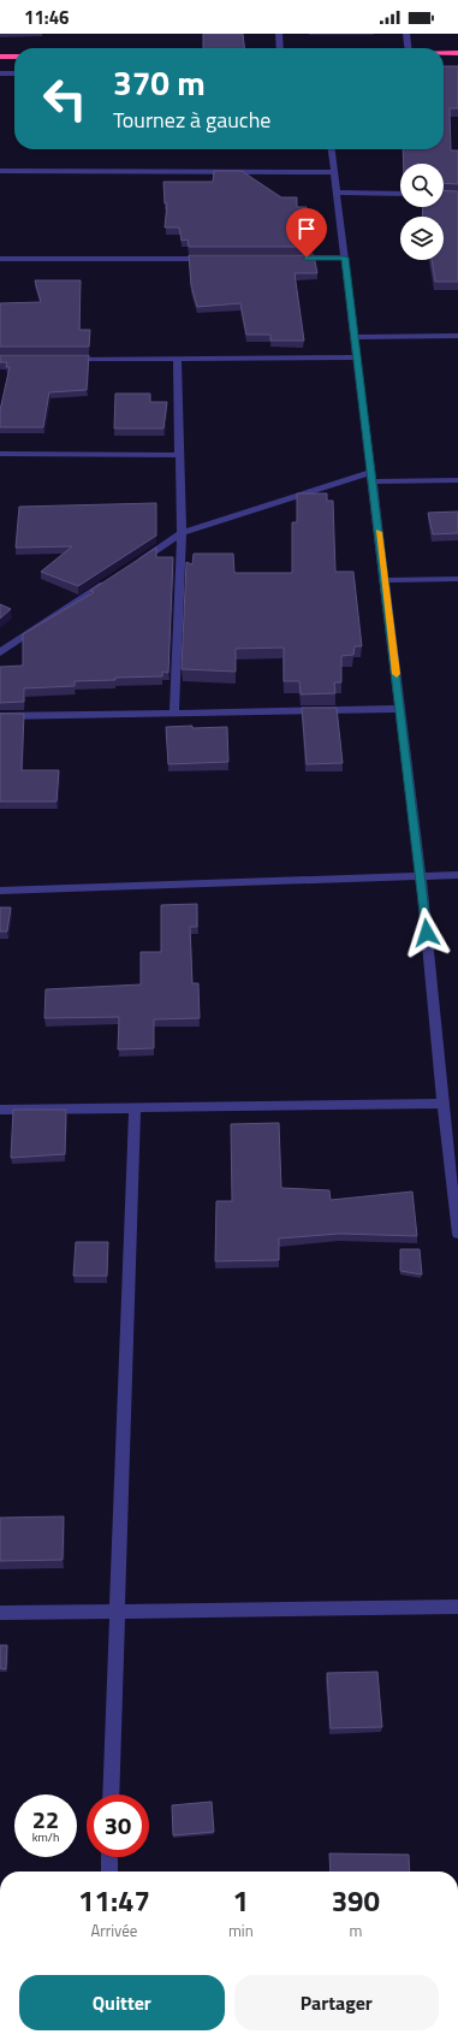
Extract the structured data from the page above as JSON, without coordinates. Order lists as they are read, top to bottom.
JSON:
{
  "page": {
    "status": "11:46",
    "turn": ["370 m", "Tournez à gauche"],
    "speed": "22 km/h",
    "limit": "30",
    "eta": [
      "11:47",
      "Arrivée",
      "1",
      "min",
      "390",
      "m"
    ],
    "buttons": ["Quitter", "Partager"]
  }
}
